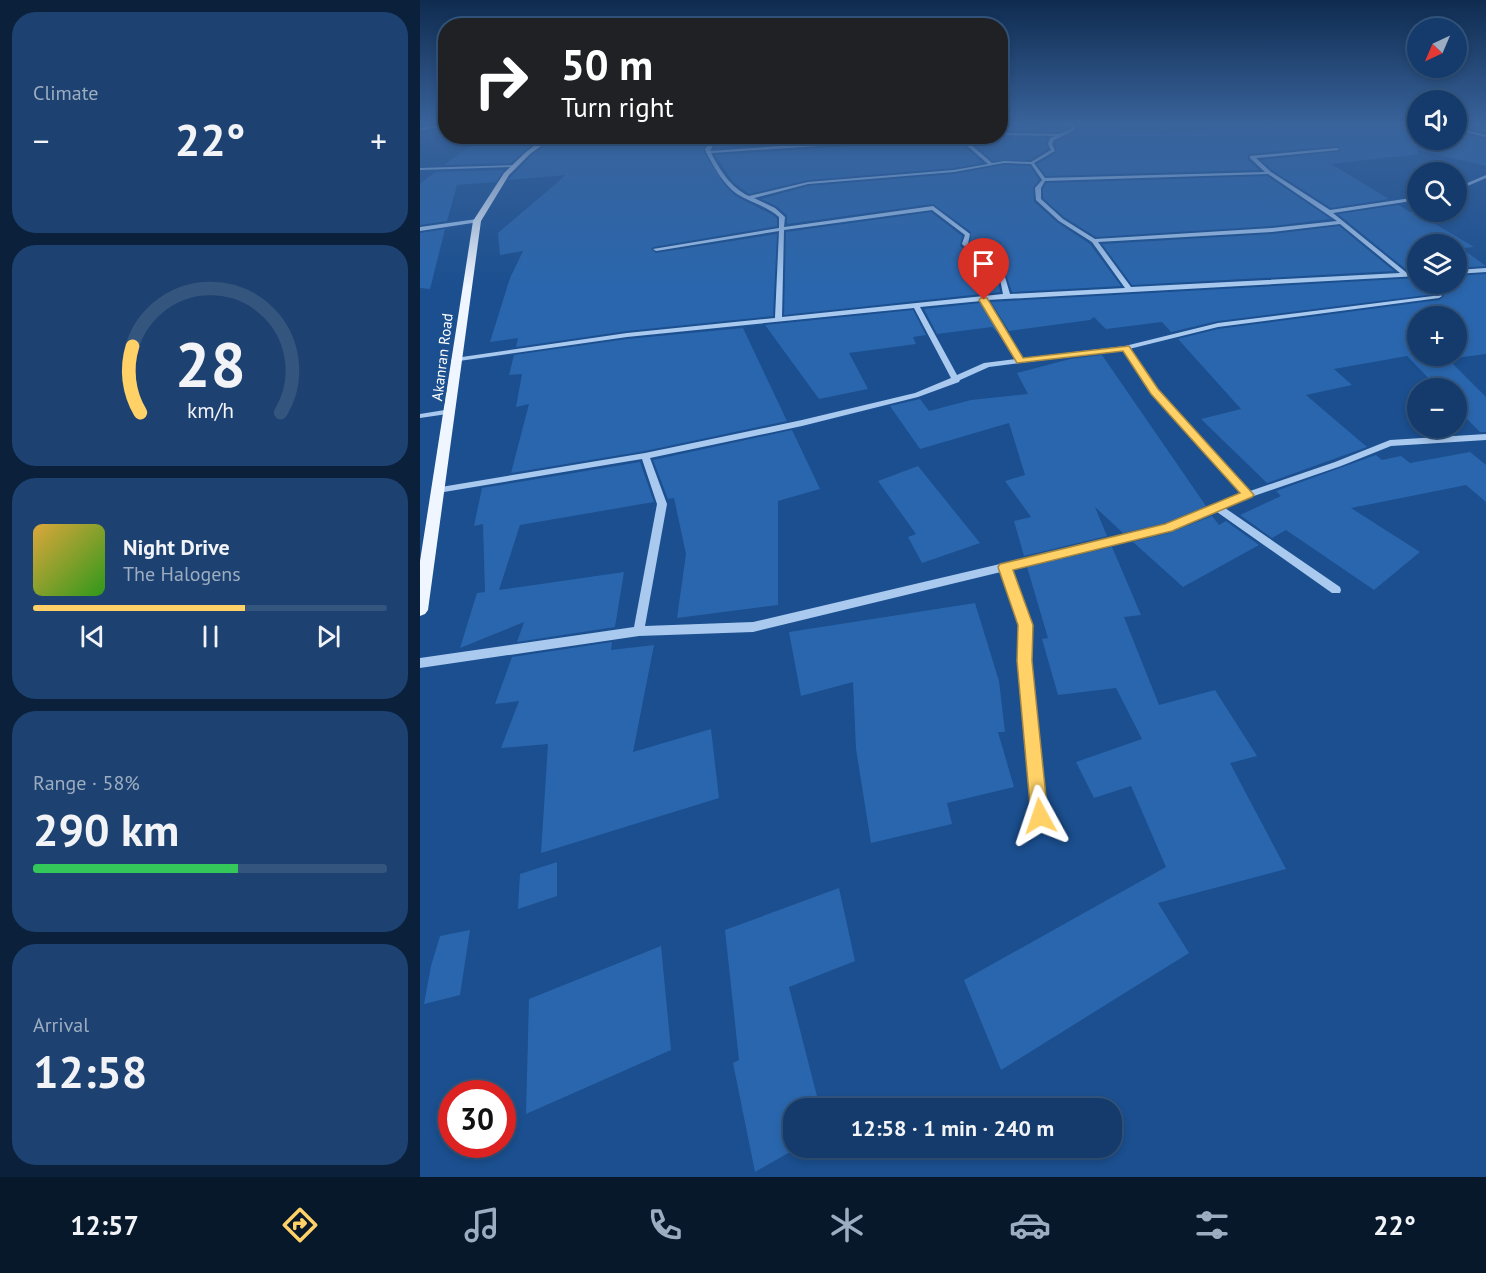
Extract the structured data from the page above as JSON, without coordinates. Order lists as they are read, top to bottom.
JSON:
{
  "streets": {
    "main road": ["Akanran Road"]
  },
  "north": "bottom left",
  "page": {
    "tile": [
      "Climate",
      ["Range · 58%", "290 km"],
      ["Arrival", "12:58"]
    ],
    "map_buttons": ["+", "−"],
    "turn": ["50 m", "Turn right"],
    "heat": ["−", "22°", "+"],
    "song": ["Night Drive", "The Halogens"],
    "limit": "30",
    "trip": "12:58 · 1 min · 240 m",
    "tabs": ["12:57", "22°"],
    "gauge": ["28", "km/h"]
  }
}
